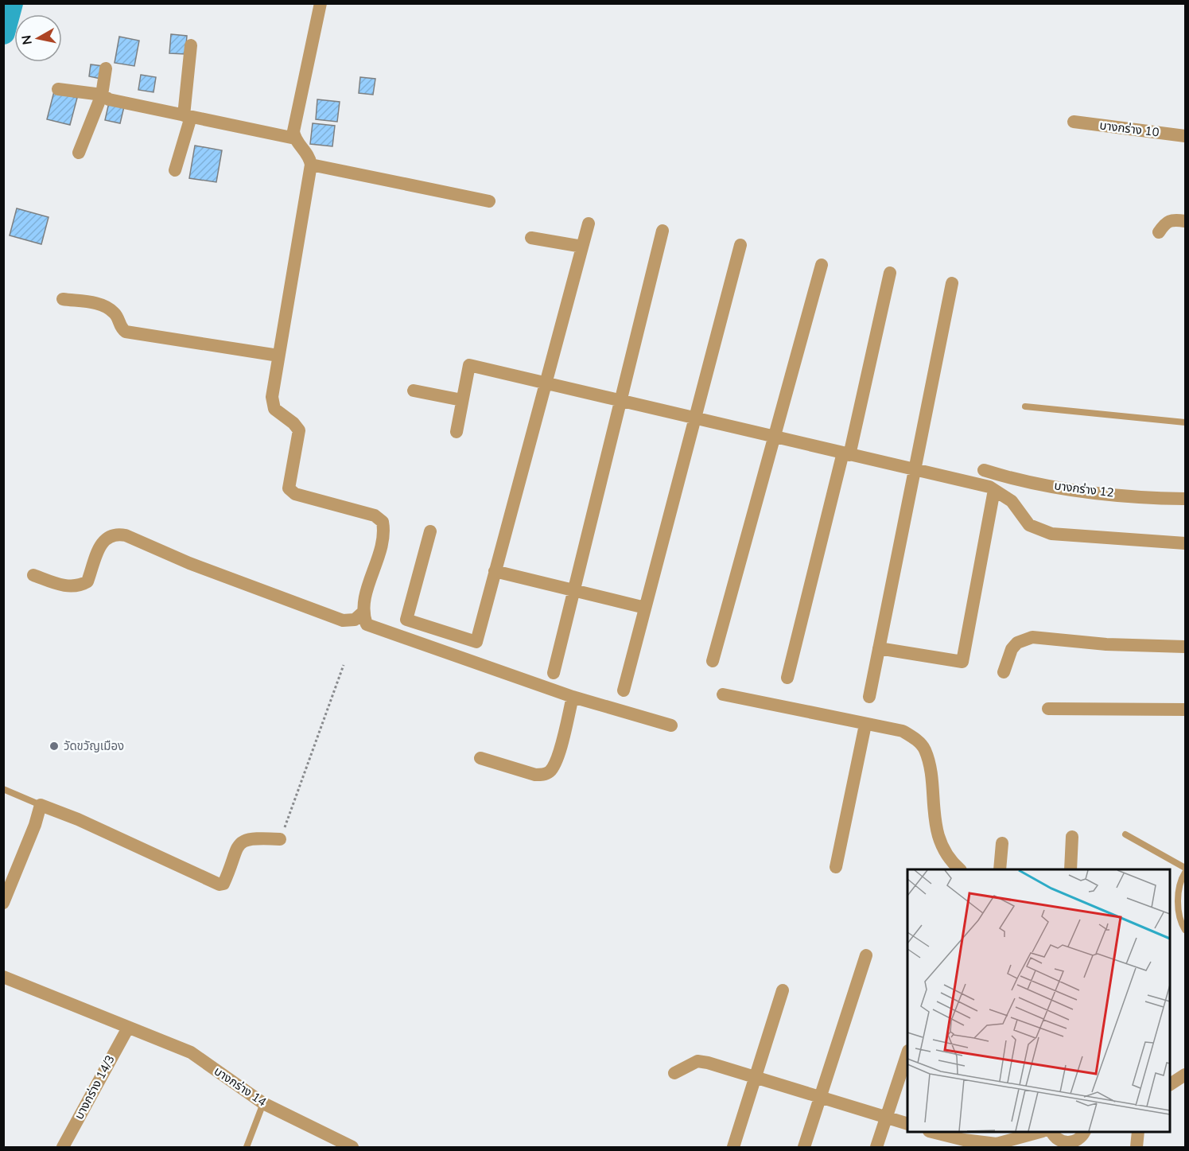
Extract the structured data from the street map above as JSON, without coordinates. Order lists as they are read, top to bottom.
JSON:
{
  "streets": {
    "street": [
      "บางกร่าง 10",
      "บางกร่าง 12",
      "บางกร่าง 14",
      "บางกร่าง 14/3"
    ]
  },
  "crossings": [
    ["บางกร่าง 14", "บางกร่าง 14/3"]
  ],
  "places": ["วัดขวัญเมือง"],
  "north": "left"
}
